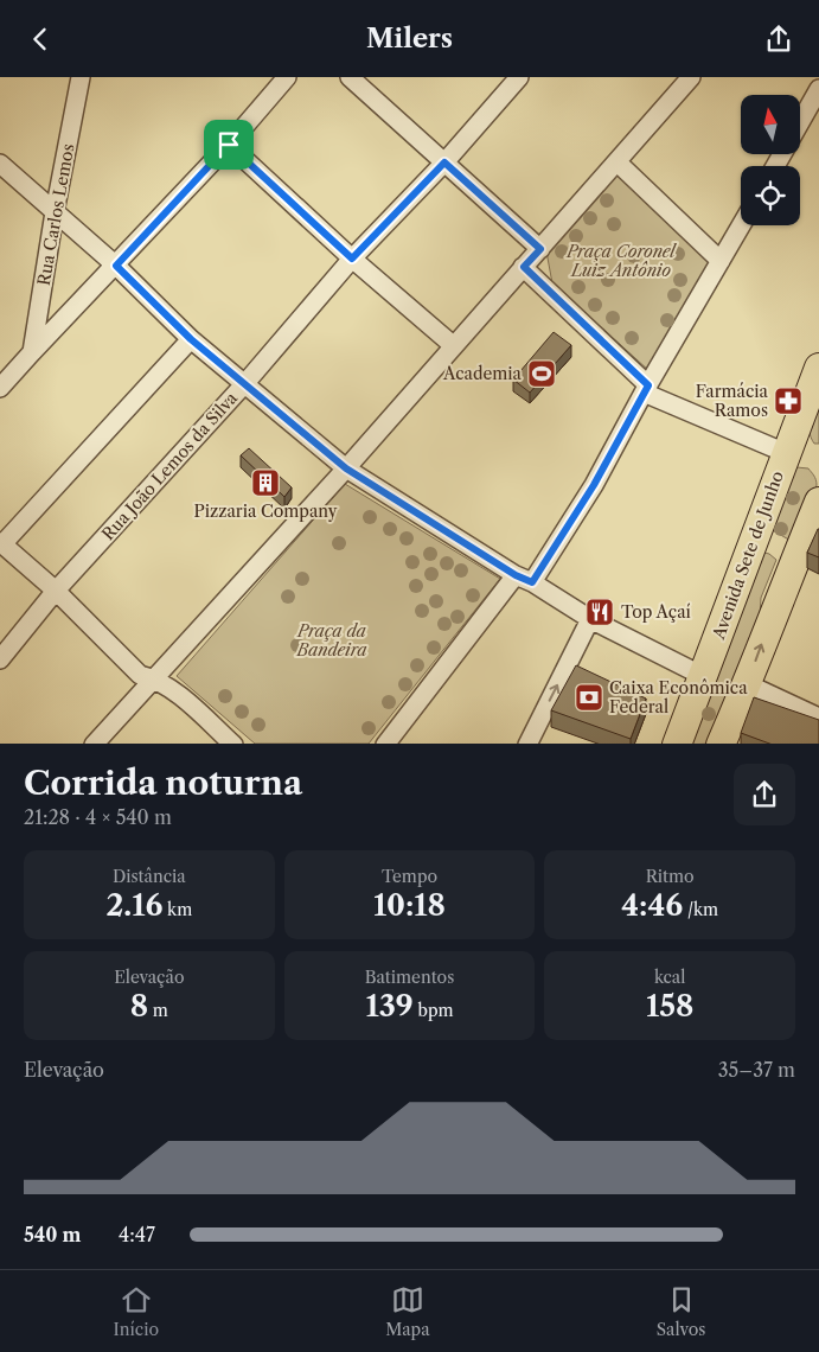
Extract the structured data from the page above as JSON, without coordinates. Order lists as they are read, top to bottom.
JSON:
{
  "streets": {
    "main road": ["Avenida Sete de Junho"],
    "street": ["Rua Carlos Lemos", "Rua João Lemos da Silva"]
  },
  "parks": ["Praça Coronel Luiz Antônio", "Praça da Bandeira"],
  "places": {
    "sports": ["Academia"],
    "pharmacy": ["Farmácia Ramos"],
    "building": ["Pizzaria Company"],
    "restaurant": ["Top Açaí"],
    "bank": ["Caixa Econômica Federal"]
  },
  "north": "top",
  "page": {
    "header": "Milers",
    "heading": ["Corrida noturna", "21:28 · 4 × 540 m"],
    "stats": [
      ["Distância", "2.16 km"],
      ["Tempo", "10:18"],
      ["Ritmo", "4:46 /km"],
      ["Elevação", "8 m"],
      ["Batimentos", "139 bpm"],
      ["kcal", "158"]
    ],
    "chart": ["Elevação", "35–37 m"],
    "list": [
      {
        "name": "540 m",
        "note": "4:47"
      }
    ],
    "tabs": ["Início", "Mapa", "Salvos"]
  }
}
